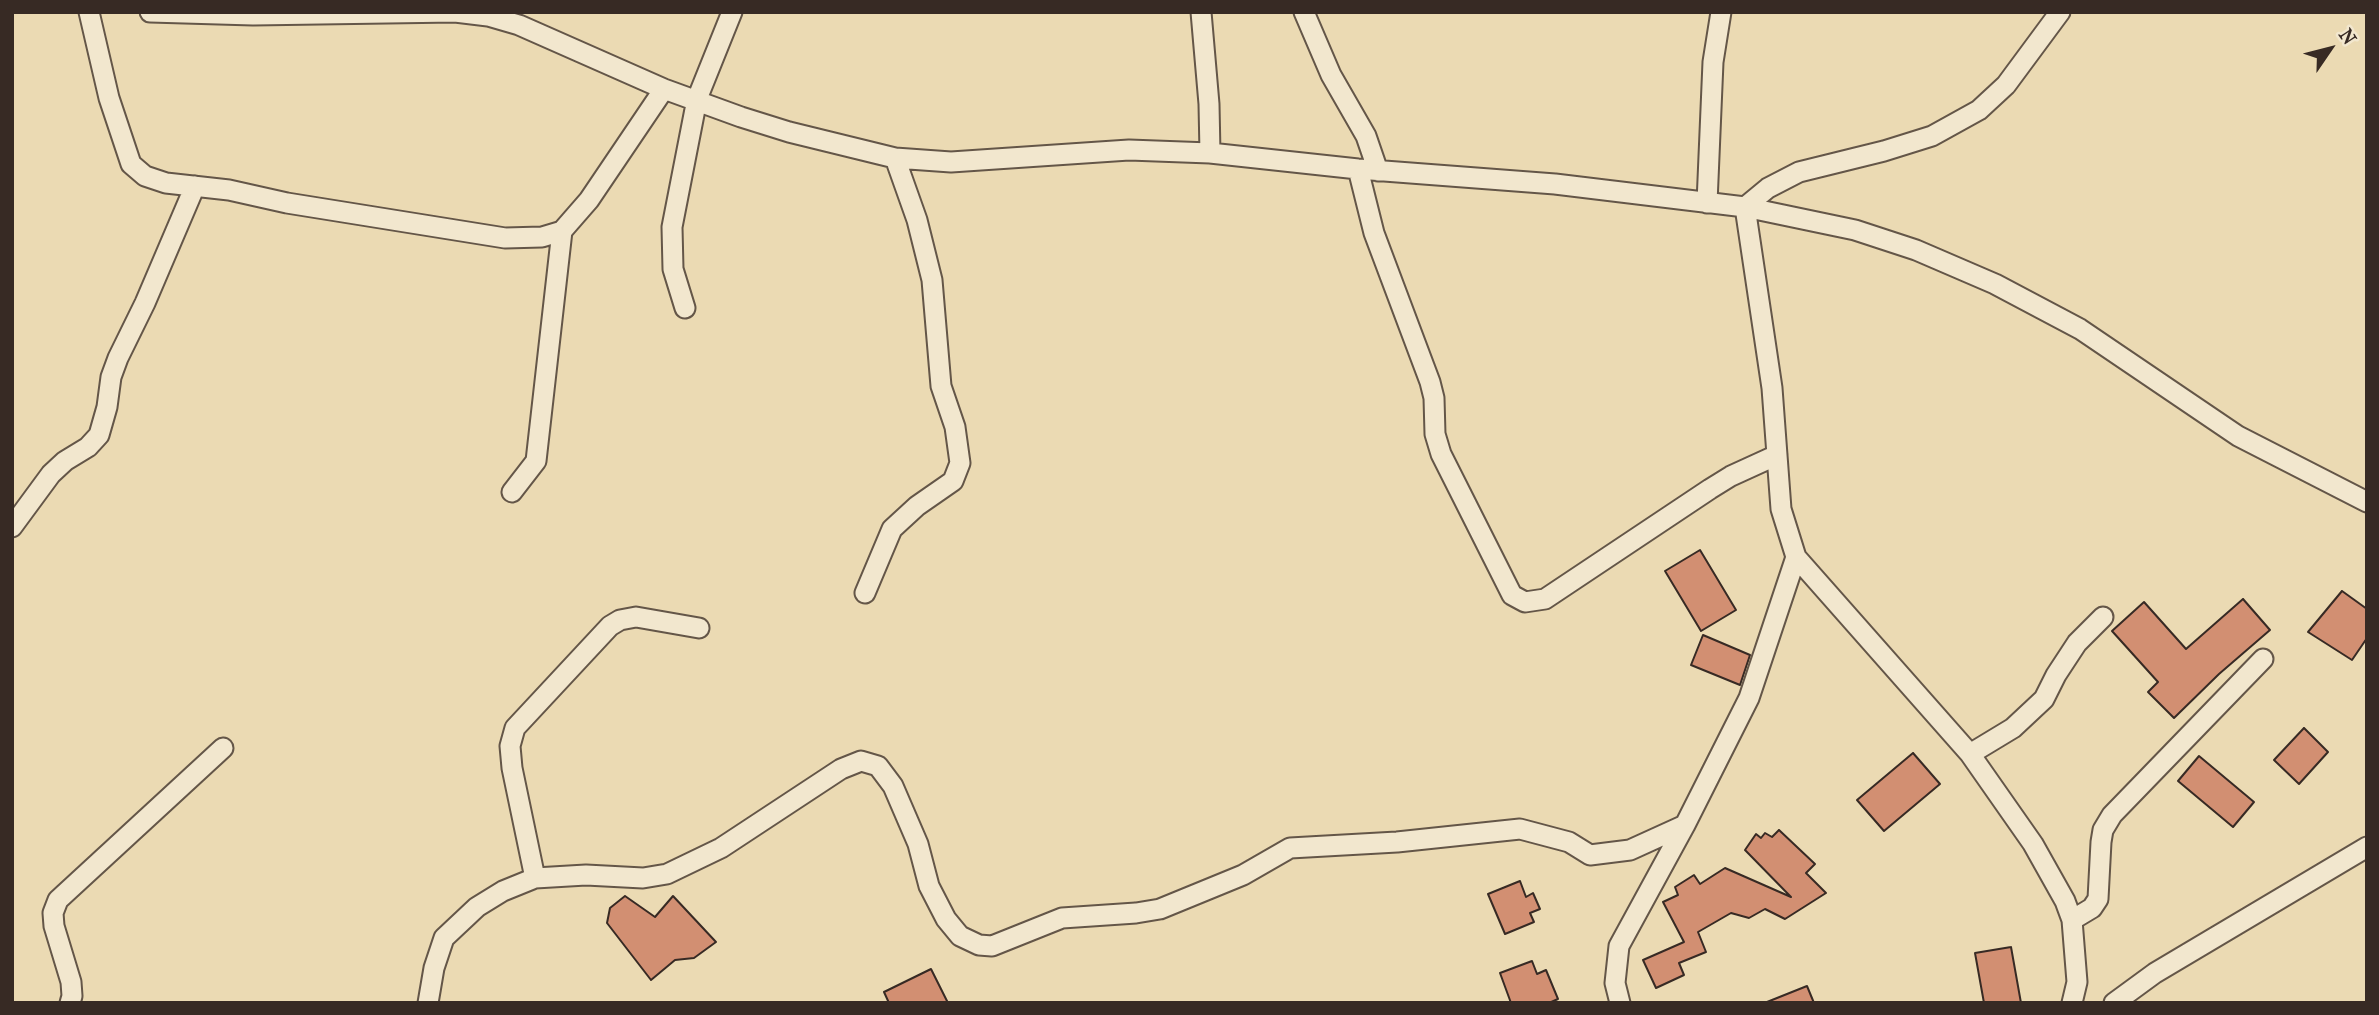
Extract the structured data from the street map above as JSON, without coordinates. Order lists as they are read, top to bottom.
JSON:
{
  "north": "top right"
}
